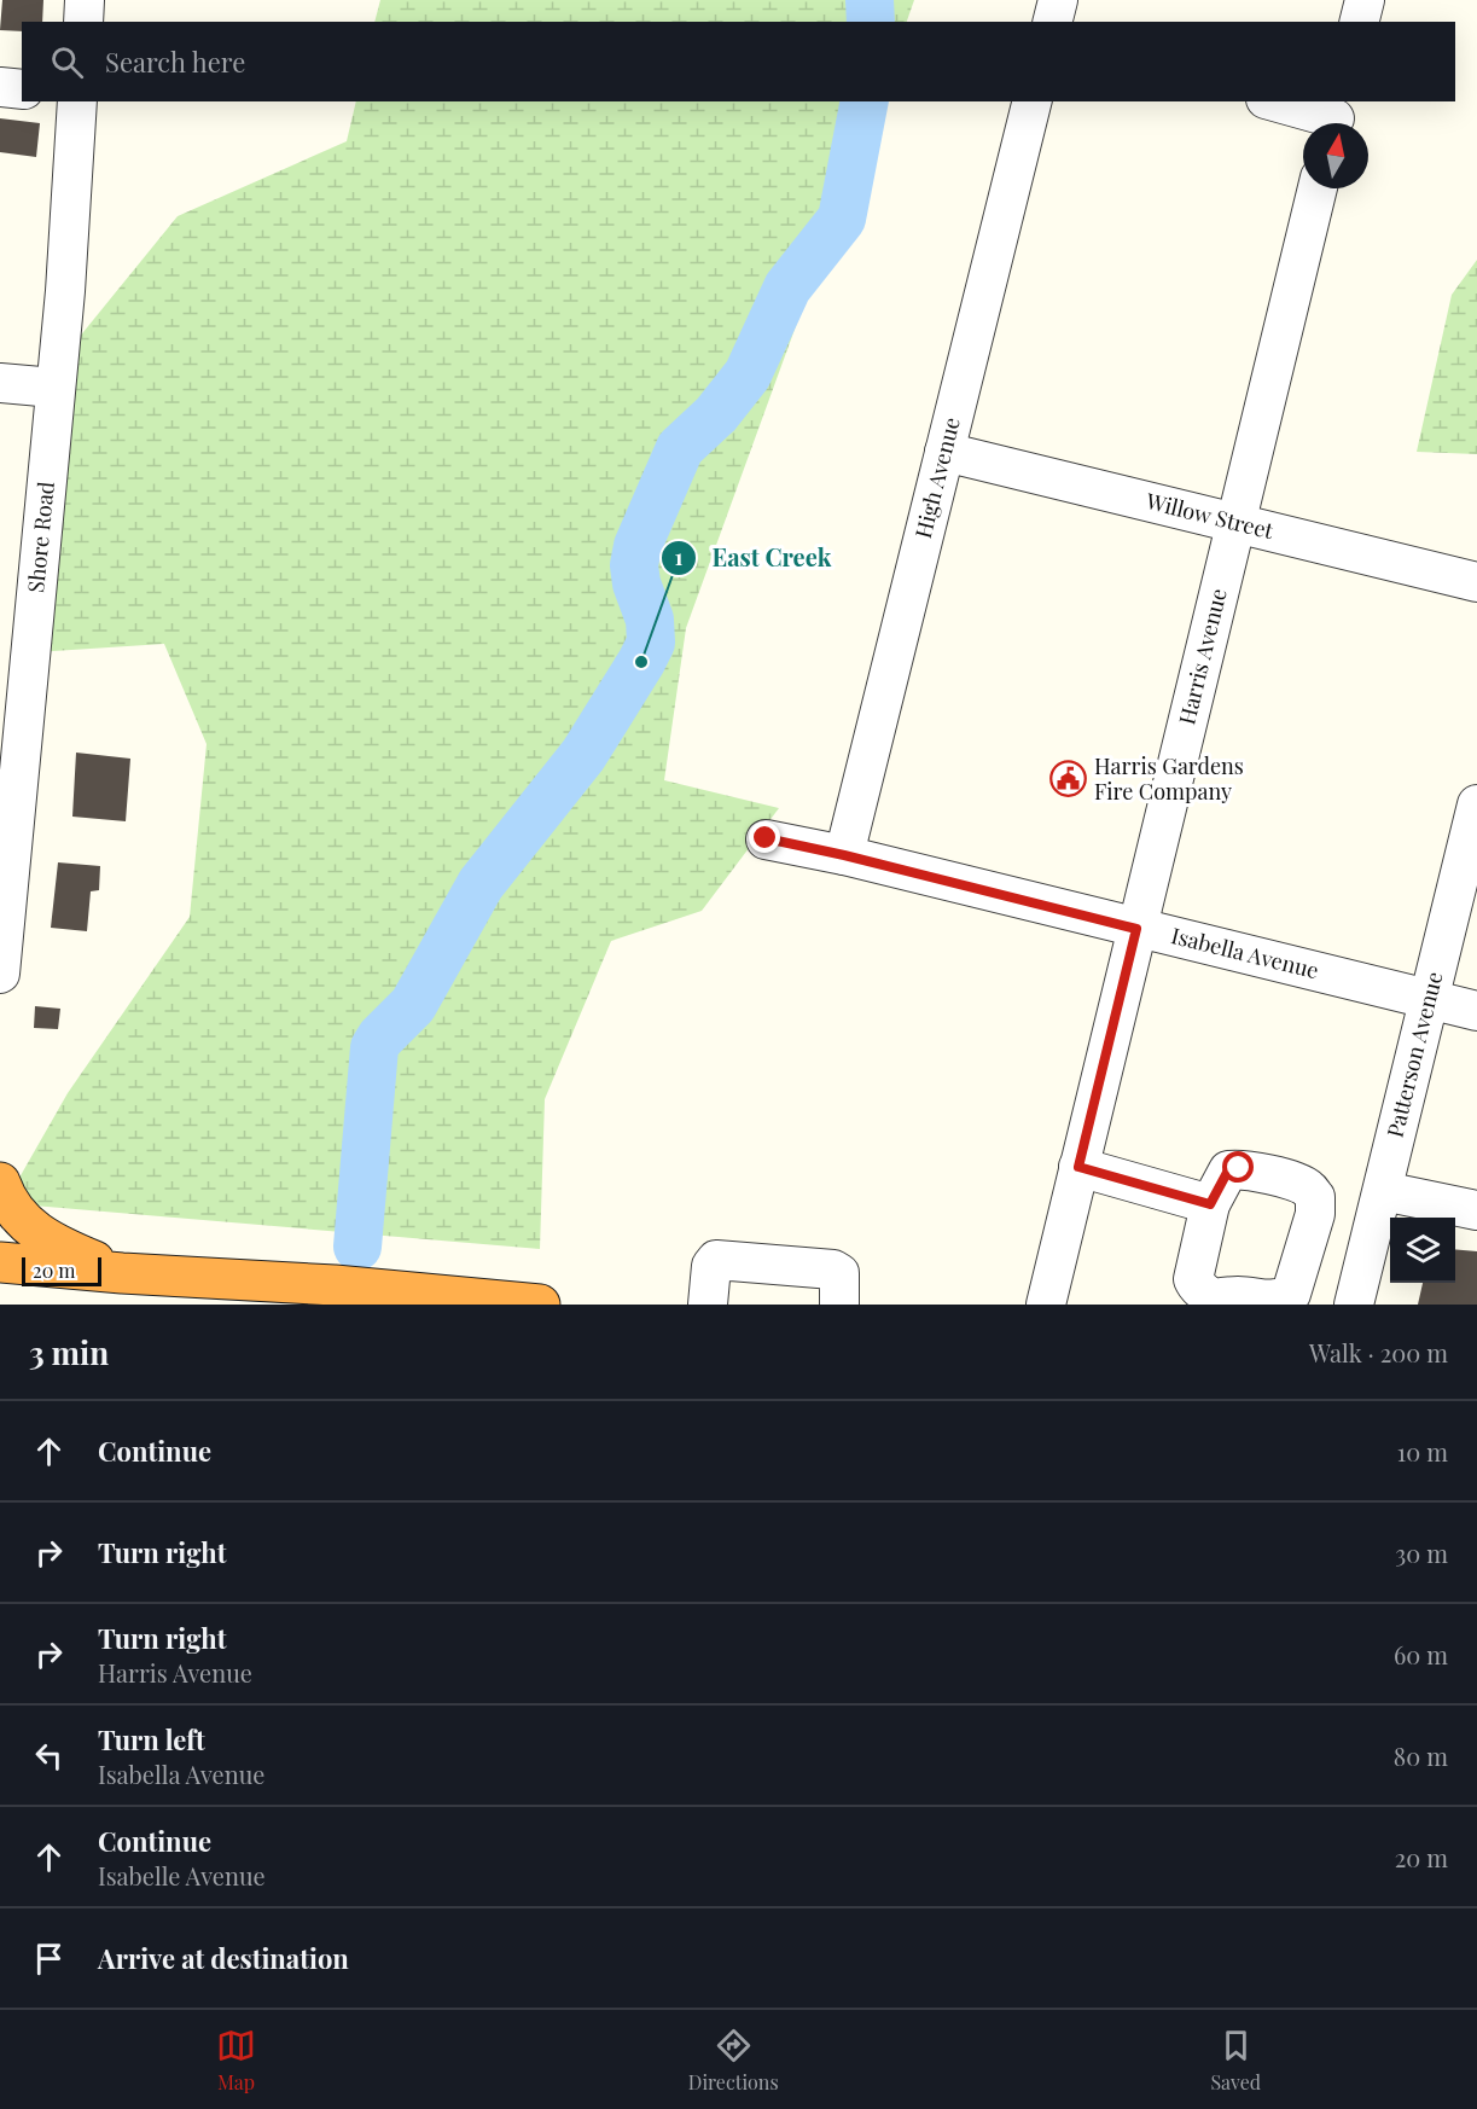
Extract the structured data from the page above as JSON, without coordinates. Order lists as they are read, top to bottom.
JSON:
{
  "streets": {
    "street": [
      "High Avenue",
      "Willow Street",
      "Shore Road",
      "Harris Avenue",
      "Isabella Avenue",
      "Patterson Avenue"
    ]
  },
  "crossings": [
    ["High Avenue", "Willow Street"],
    ["High Avenue", "Isabella Avenue"],
    ["Willow Street", "Harris Avenue"],
    ["Harris Avenue", "Isabella Avenue"],
    ["Isabella Avenue", "Patterson Avenue"]
  ],
  "places": {
    "other": ["East Creek"],
    "public building": ["Harris Gardens Fire Company"]
  },
  "scale_bar": "20 m",
  "north": "top",
  "page": {
    "search": "Search here",
    "scale": "20 m",
    "heading": ["3 min", "Walk · 200 m"],
    "list": [
      ["Continue", "10 m"],
      ["Turn right", "30 m"],
      ["Turn right", "Harris Avenue", "60 m"],
      ["Turn left", "Isabella Avenue", "80 m"],
      ["Continue", "Isabelle Avenue", "20 m"],
      "Arrive at destination"
    ],
    "nav": ["Map", "Directions", "Saved"]
  }
}
